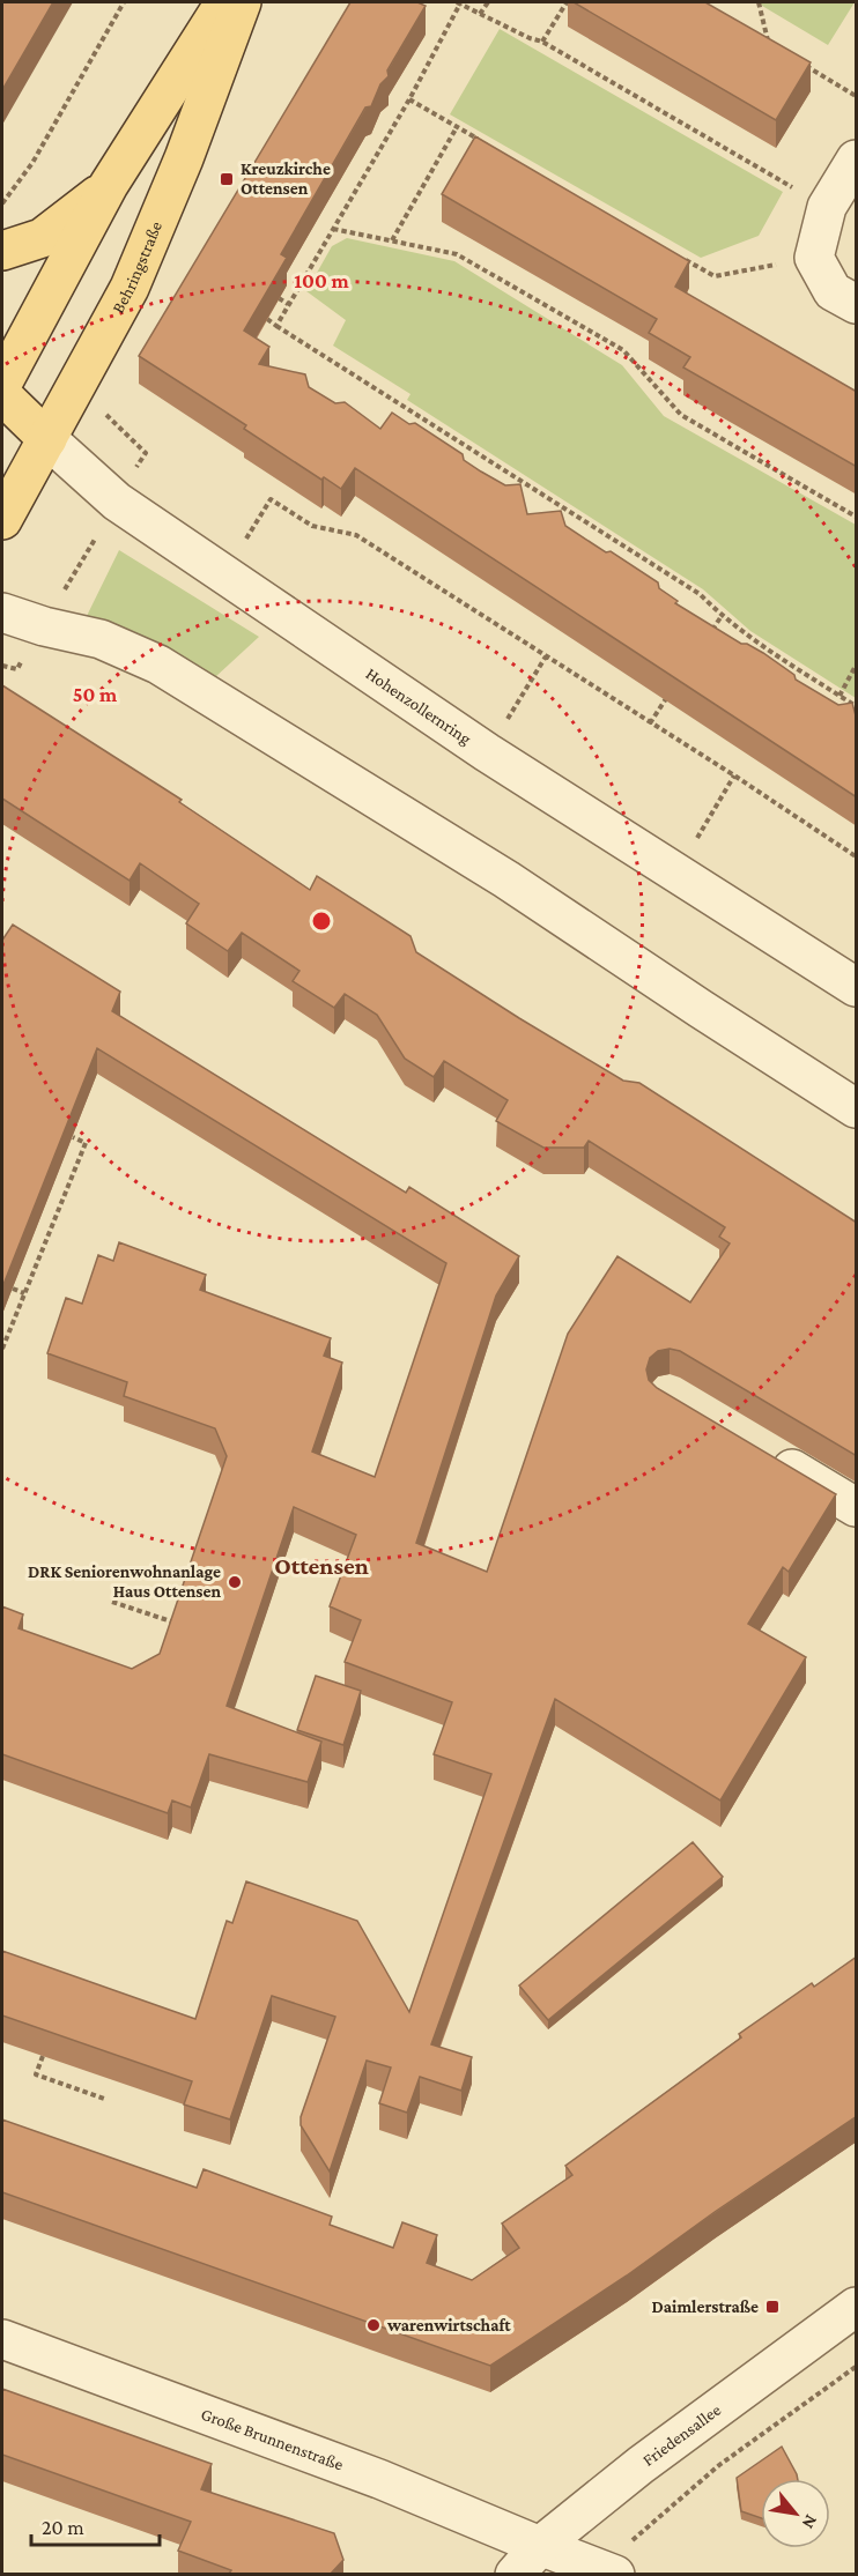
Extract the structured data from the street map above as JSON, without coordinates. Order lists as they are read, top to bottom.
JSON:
{
  "streets": {
    "main road": ["Behringstraße", "Hohenzollernring"],
    "street": ["Friedensallee", "Große Brunnenstraße"]
  },
  "crossings": [
    ["Behringstraße", "Hohenzollernring"],
    ["Friedensallee", "Große Brunnenstraße"]
  ],
  "districts": ["Ottensen"],
  "places": {
    "transit": ["Kreuzkirche Ottensen", "Daimlerstraße"],
    "other": ["DRK Seniorenwohnanlage Haus Ottensen", "warenwirtschaft"]
  },
  "scale_bar": "20 m",
  "north": "bottom right",
  "rings": ["100 m", "50 m"]
}
